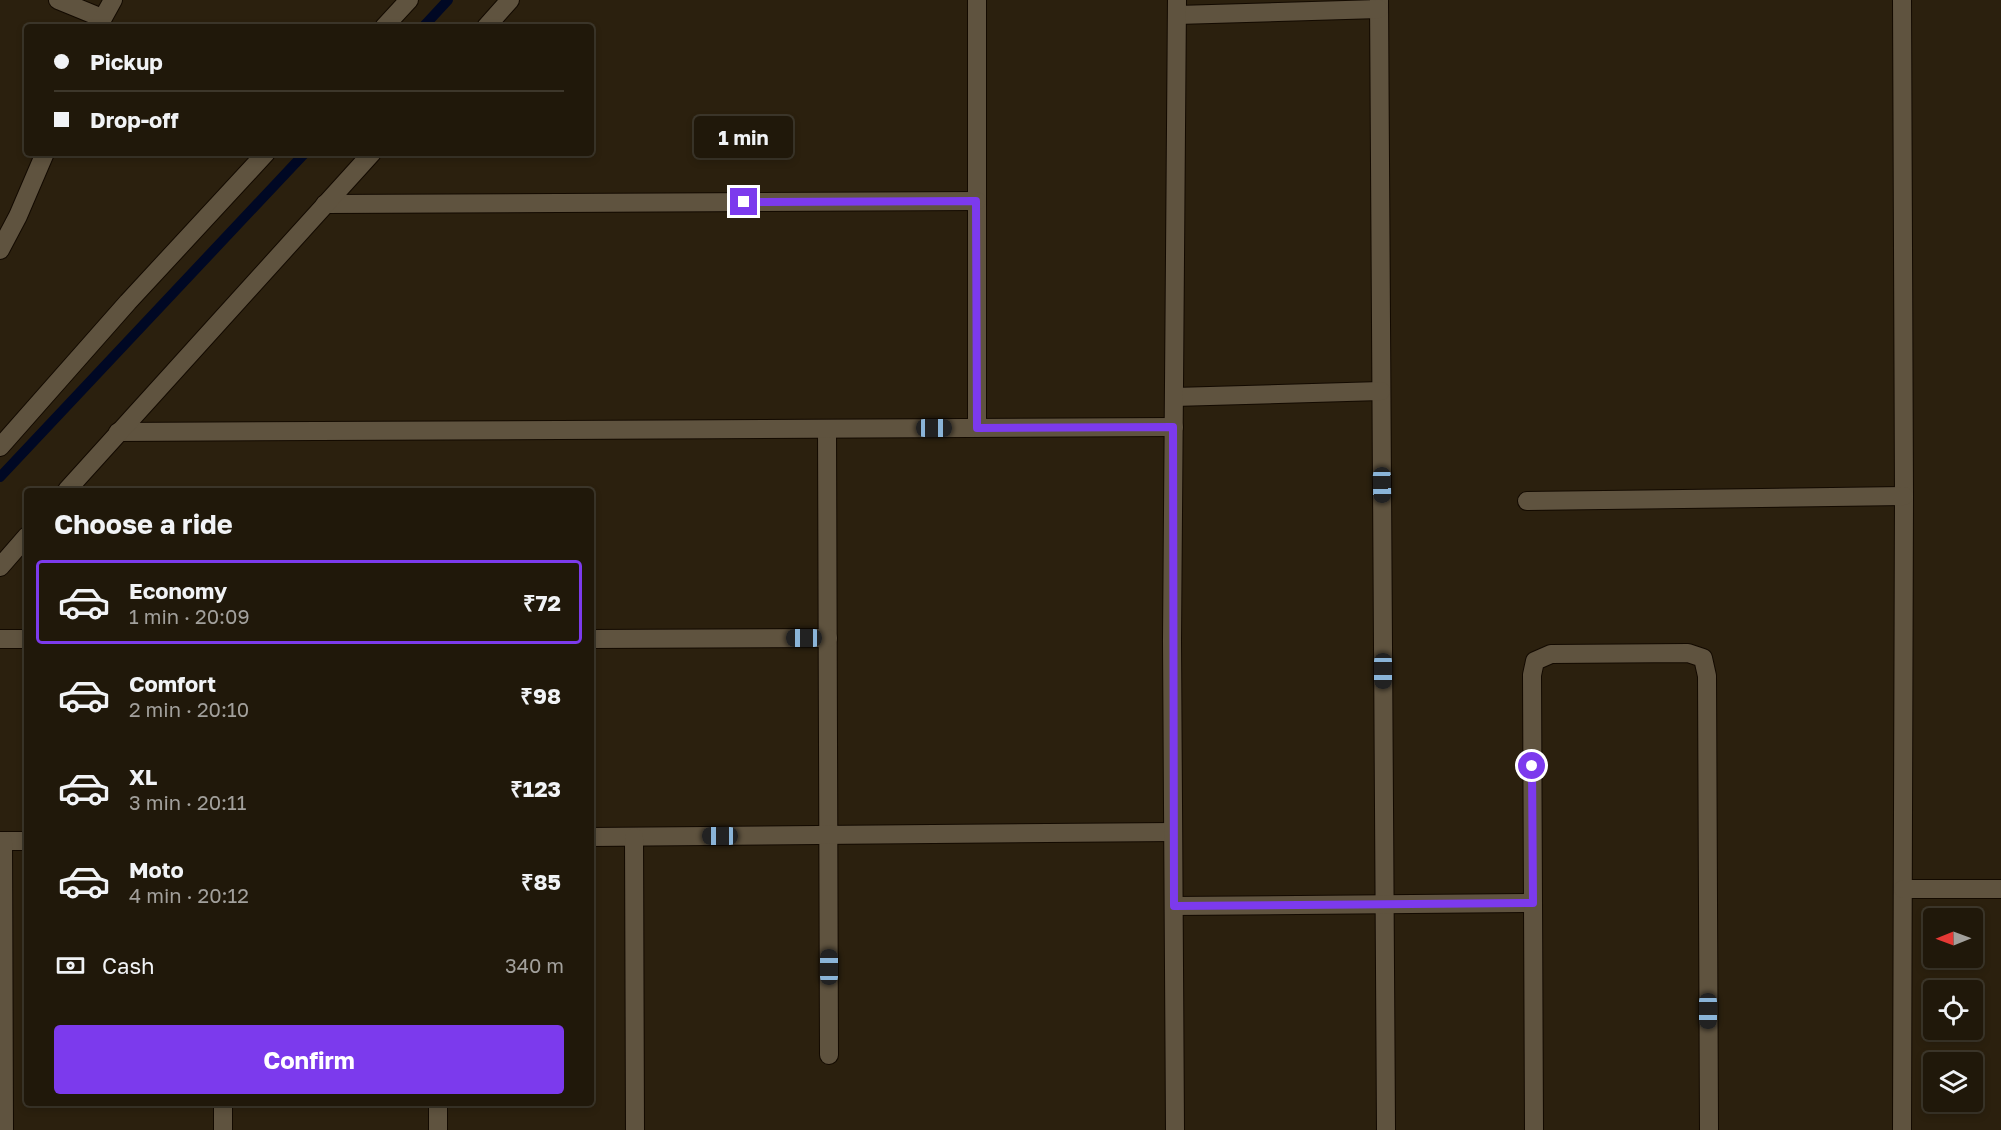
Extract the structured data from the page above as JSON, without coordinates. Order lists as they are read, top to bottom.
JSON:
{
  "north": "left",
  "page": {
    "banner": ["Pickup", "Drop-off"],
    "bubble": "1 min",
    "heading": "Choose a ride",
    "list": [
      {
        "name": "Economy",
        "note": "1 min · 20:09",
        "value": "₹72"
      },
      {
        "name": "Comfort",
        "note": "2 min · 20:10",
        "value": "₹98"
      },
      {
        "name": "XL",
        "note": "3 min · 20:11",
        "value": "₹123"
      },
      {
        "name": "Moto",
        "note": "4 min · 20:12",
        "value": "₹85"
      }
    ],
    "pay": ["Cash", "340 m"],
    "buttons": "Confirm"
  }
}
